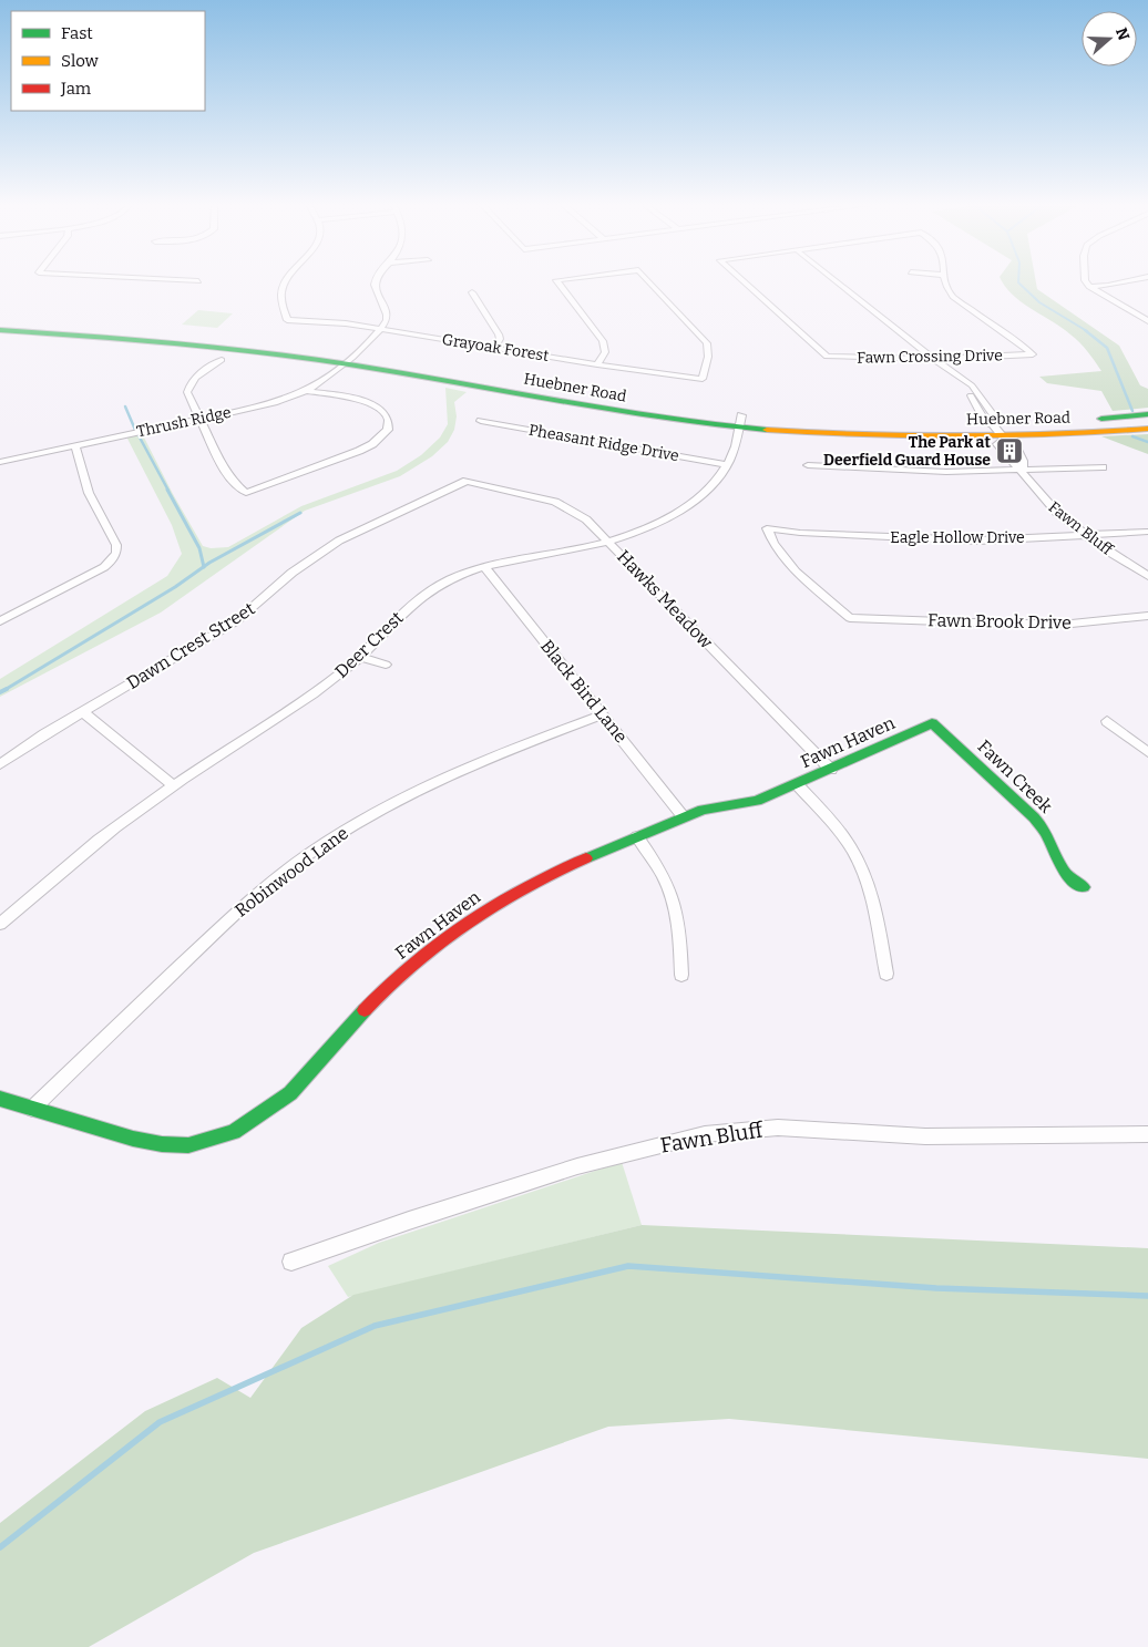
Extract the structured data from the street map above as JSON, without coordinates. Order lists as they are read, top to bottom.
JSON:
{
  "streets": {
    "main road": ["Huebner Road", "Fawn Haven", "Fawn Creek"],
    "street": [
      "Grayoak Forest",
      "Fawn Crossing Drive",
      "Thrush Ridge",
      "Pheasant Ridge Drive",
      "Fawn Bluff",
      "Eagle Hollow Drive",
      "Hawks Meadow",
      "Fawn Brook Drive",
      "Deer Crest",
      "Dawn Crest Street",
      "Black Bird Lane",
      "Robinwood Lane"
    ]
  },
  "crossings": [
    ["Grayoak Forest", "Thrush Ridge"],
    ["Huebner Road", "Thrush Ridge"],
    ["Huebner Road", "Fawn Bluff"],
    ["Huebner Road", "Deer Crest"],
    ["Pheasant Ridge Drive", "Deer Crest"],
    ["Fawn Bluff", "Eagle Hollow Drive"],
    ["Eagle Hollow Drive", "Fawn Brook Drive"],
    ["Hawks Meadow", "Deer Crest"],
    ["Hawks Meadow", "Dawn Crest Street"],
    ["Hawks Meadow", "Fawn Haven"],
    ["Deer Crest", "Black Bird Lane"],
    ["Black Bird Lane", "Fawn Haven"],
    ["Black Bird Lane", "Robinwood Lane"],
    ["Fawn Haven", "Fawn Creek"],
    ["Fawn Haven", "Robinwood Lane"]
  ],
  "places": {
    "building": ["The Park at Deerfield Guard House"]
  },
  "legend": ["Fast", "Slow", "Jam"],
  "north": "right"
}
